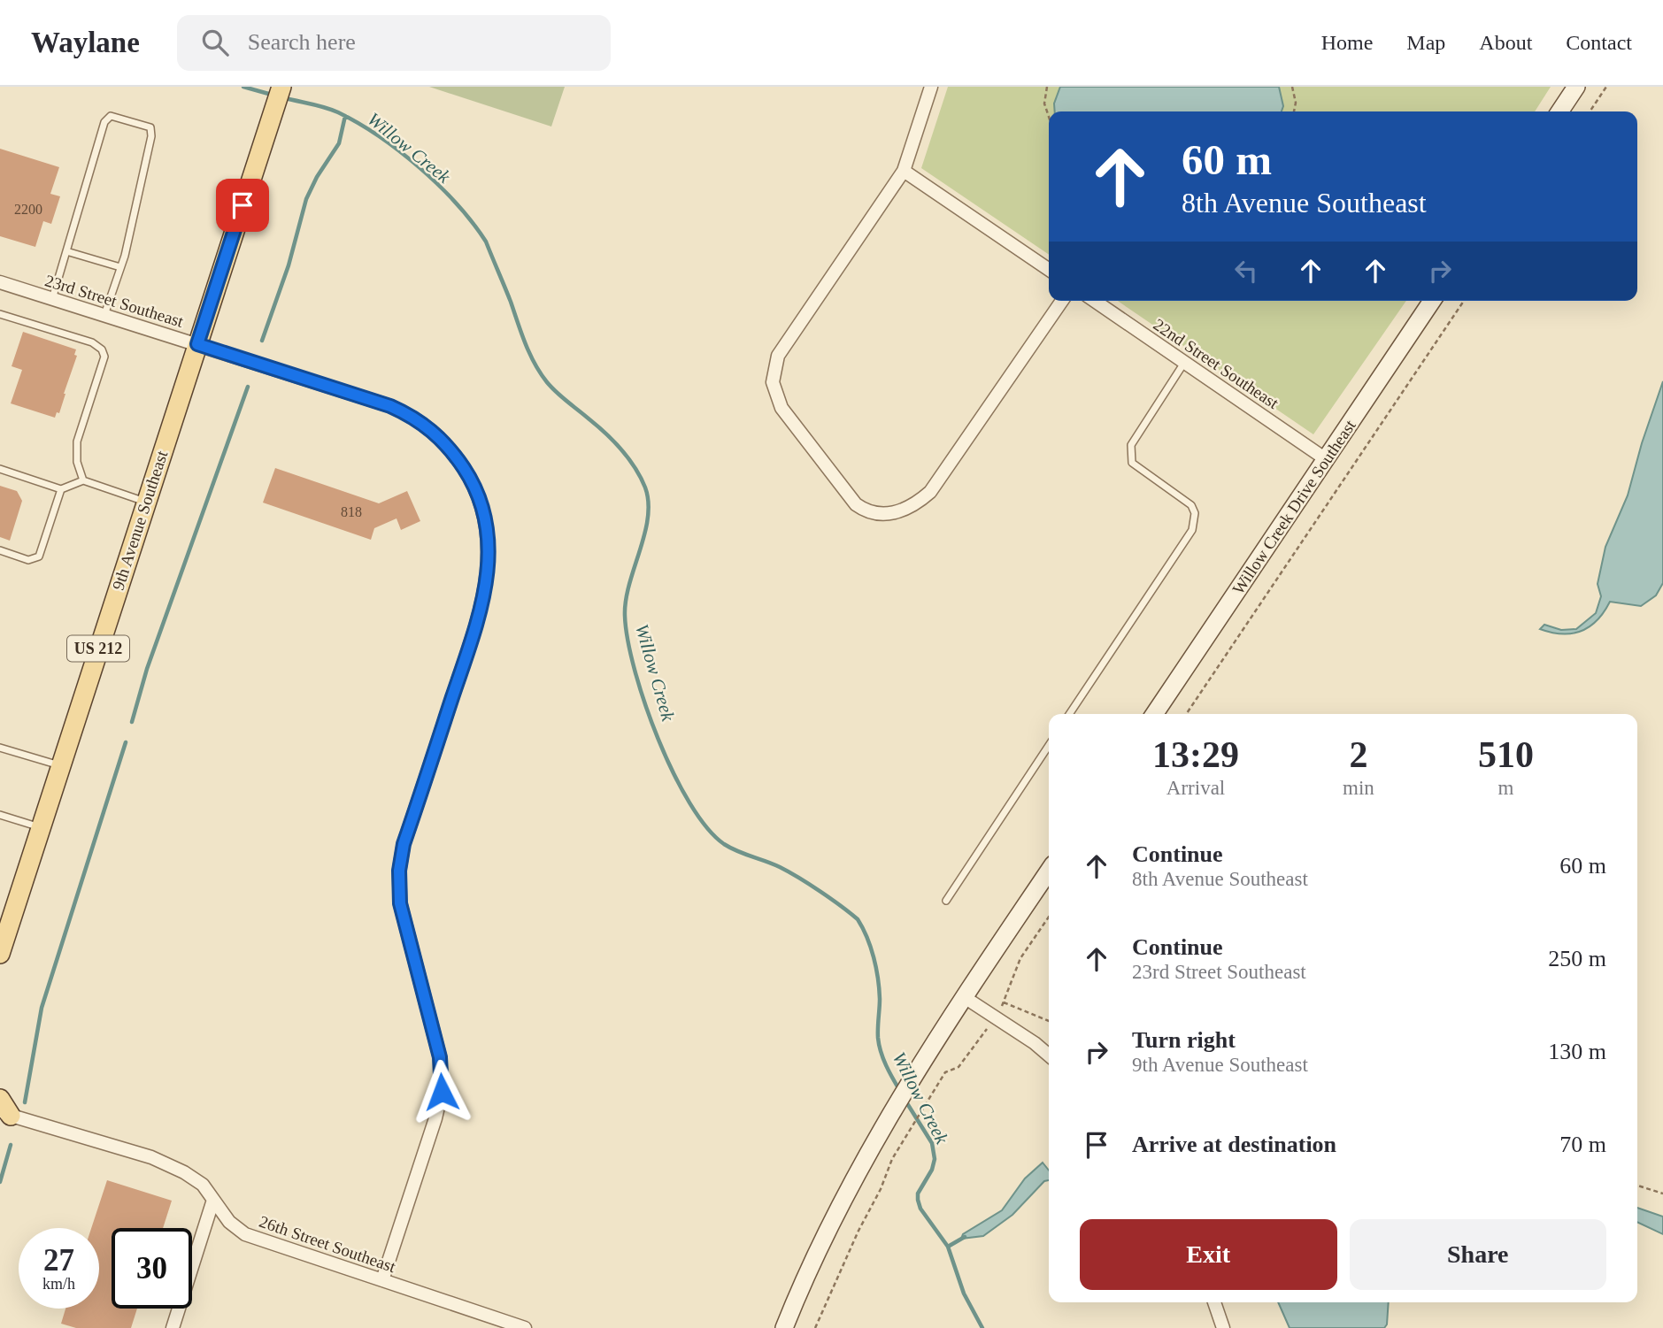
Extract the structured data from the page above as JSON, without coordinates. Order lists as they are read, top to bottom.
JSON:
{
  "streets": {
    "main road": ["Willow Creek Drive Southeast", "9th Avenue Southeast", "US 212"],
    "street": ["23rd Street Southeast", "22nd Street Southeast", "26th Street Southeast"]
  },
  "crossings": [
    ["23rd Street Southeast", "9th Avenue Southeast"],
    ["23rd Street Southeast", "26th Street Southeast"],
    ["22nd Street Southeast", "Willow Creek Drive Southeast"]
  ],
  "water": ["Willow Creek"],
  "house_numbers": ["2200", "818"],
  "page": {
    "header": "Waylane",
    "search": "Search here",
    "nav": [
      "Home",
      "Map",
      "About",
      "Contact"
    ],
    "turn": ["60 m", "8th Avenue Southeast"],
    "eta": [
      "13:29",
      "Arrival",
      "2",
      "min",
      "510",
      "m"
    ],
    "list": [
      {
        "name": "Continue",
        "note": "8th Avenue Southeast",
        "value": "60 m"
      },
      {
        "name": "Continue",
        "note": "23rd Street Southeast",
        "value": "250 m"
      },
      {
        "name": "Turn right",
        "note": "9th Avenue Southeast",
        "value": "130 m"
      },
      {
        "name": "Arrive at destination",
        "value": "70 m"
      }
    ],
    "buttons": ["Exit", "Share"],
    "speed": "27 km/h",
    "limit": "30"
  }
}
